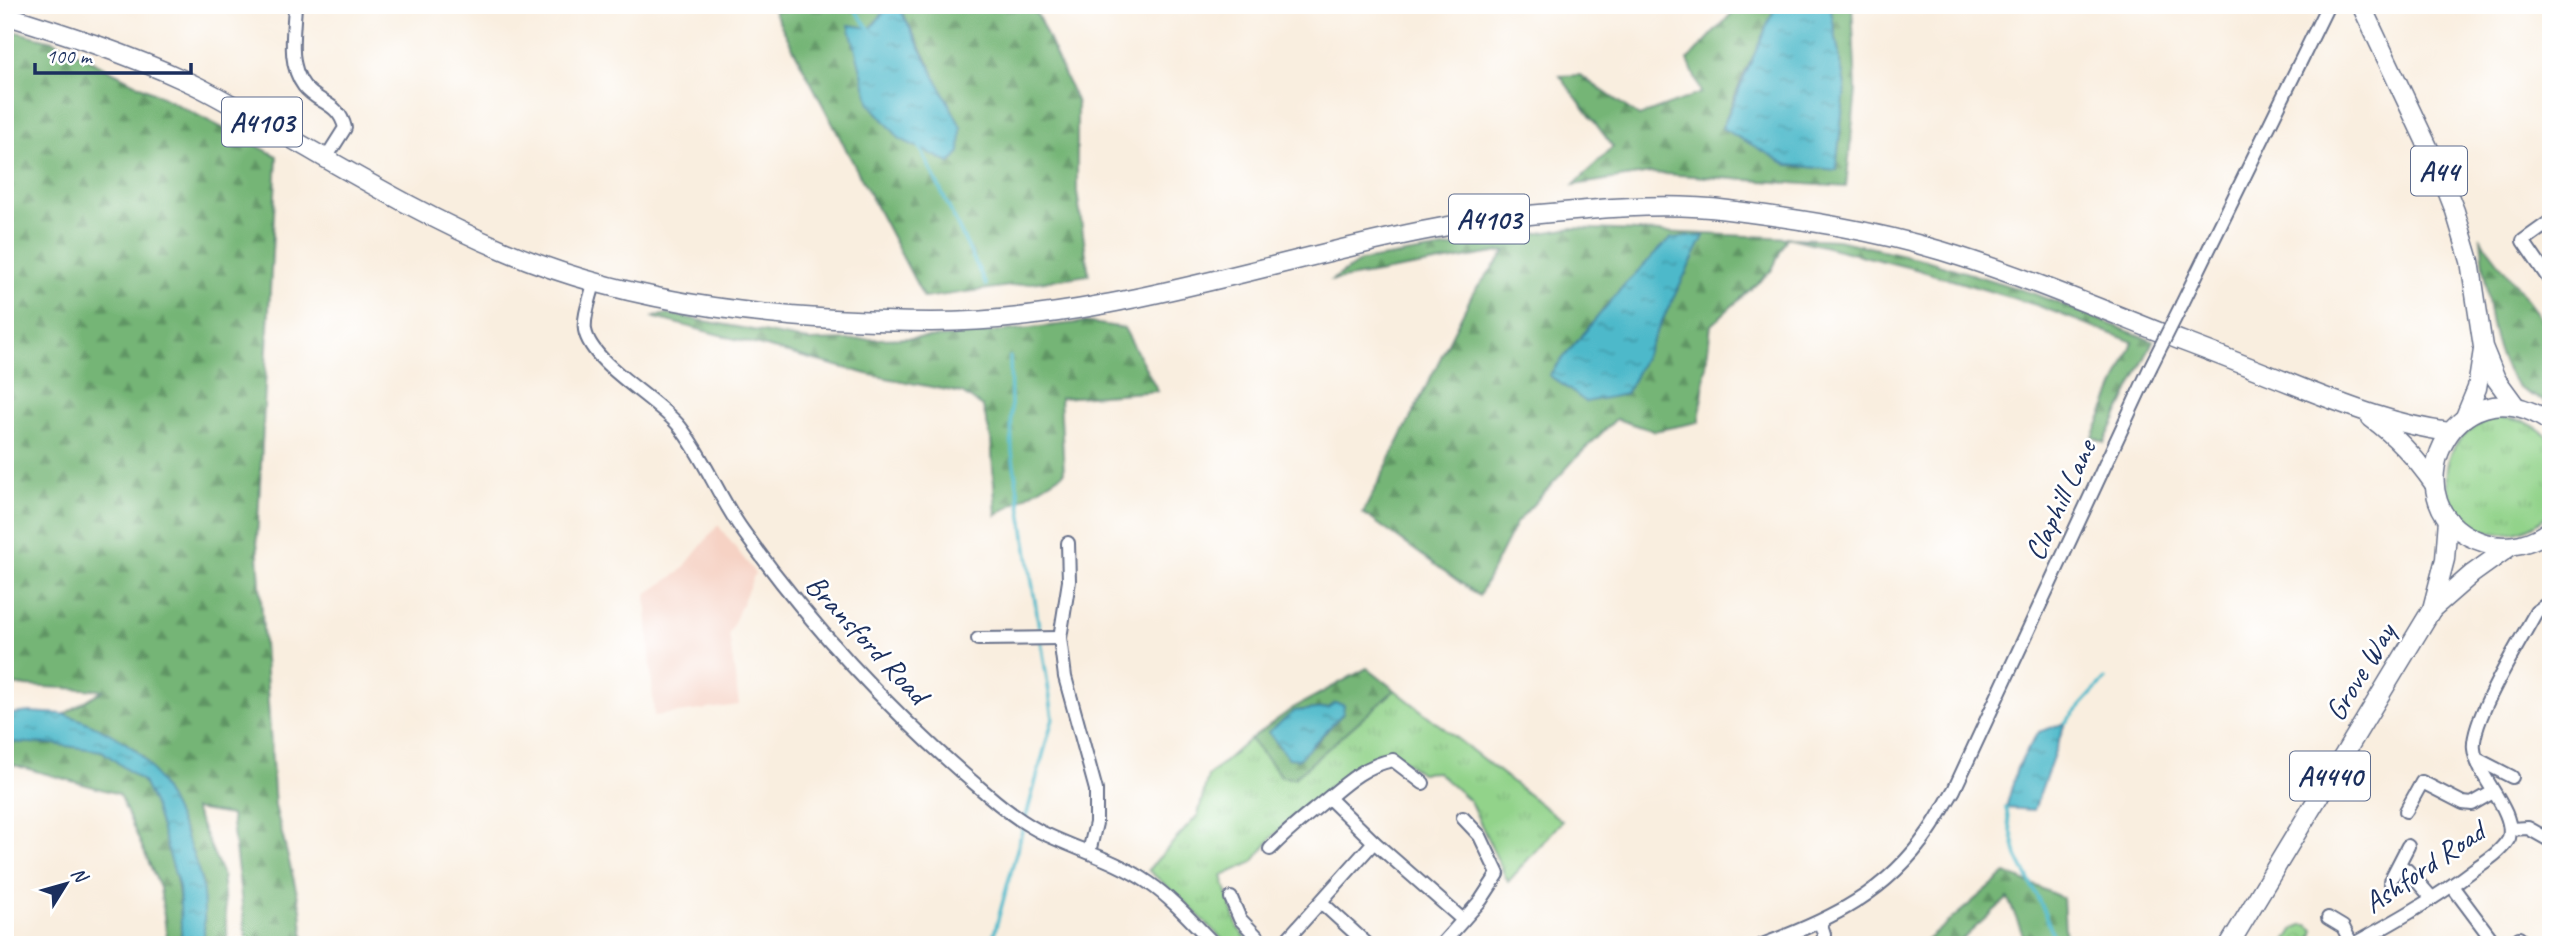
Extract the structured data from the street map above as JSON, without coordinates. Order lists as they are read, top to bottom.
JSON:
{
  "streets": {
    "highway": [
      "A4103",
      "A44",
      "Grove Way",
      "A4440"
    ],
    "street": ["Claphill Lane", "Bransford Road", "Ashford Road"]
  },
  "crossings": [
    ["A4103", "Bransford Road"]
  ],
  "scale_bar": "100 m",
  "north": "top right"
}
